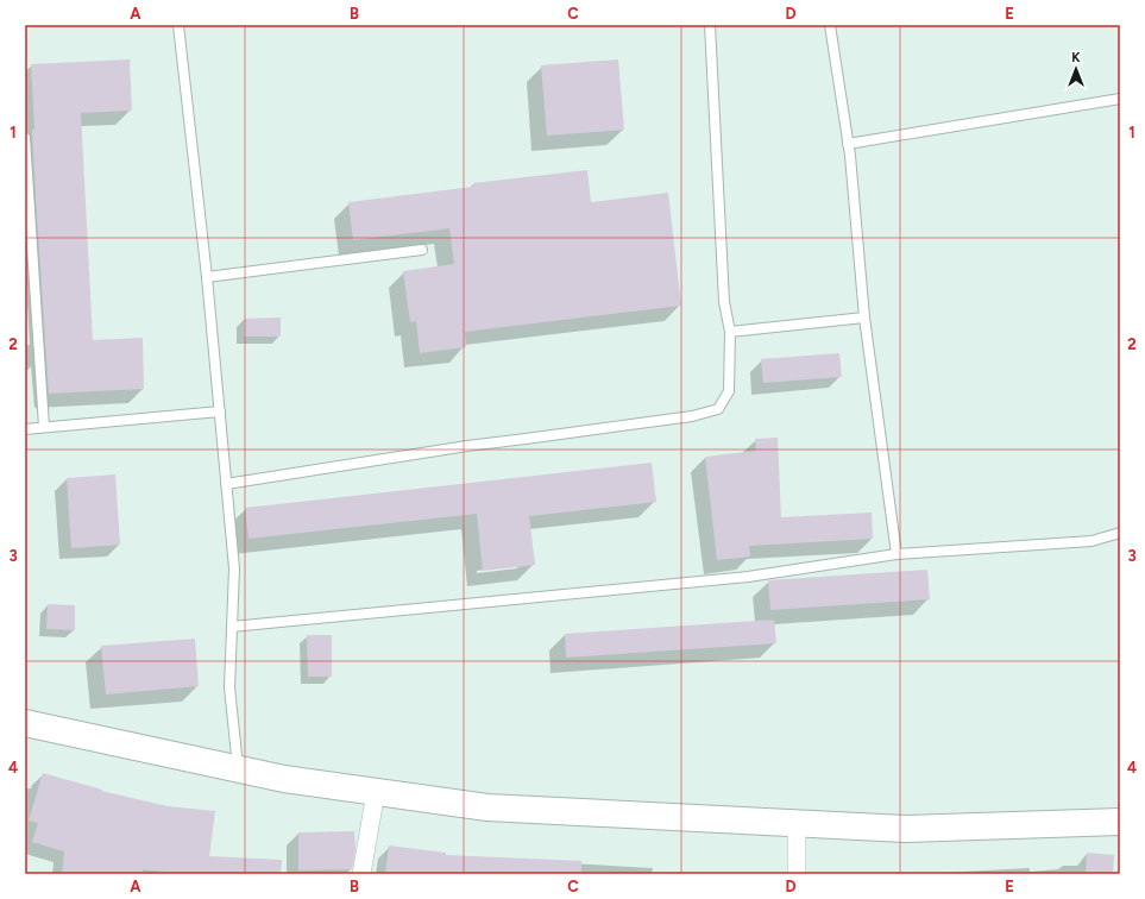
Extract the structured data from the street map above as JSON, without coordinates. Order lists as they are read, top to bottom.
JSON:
{
  "north": "top",
  "grid": {
    "columns": [
      "A",
      "B",
      "C",
      "D",
      "E"
    ],
    "rows": [
      "1",
      "2",
      "3",
      "4"
    ]
  }
}
